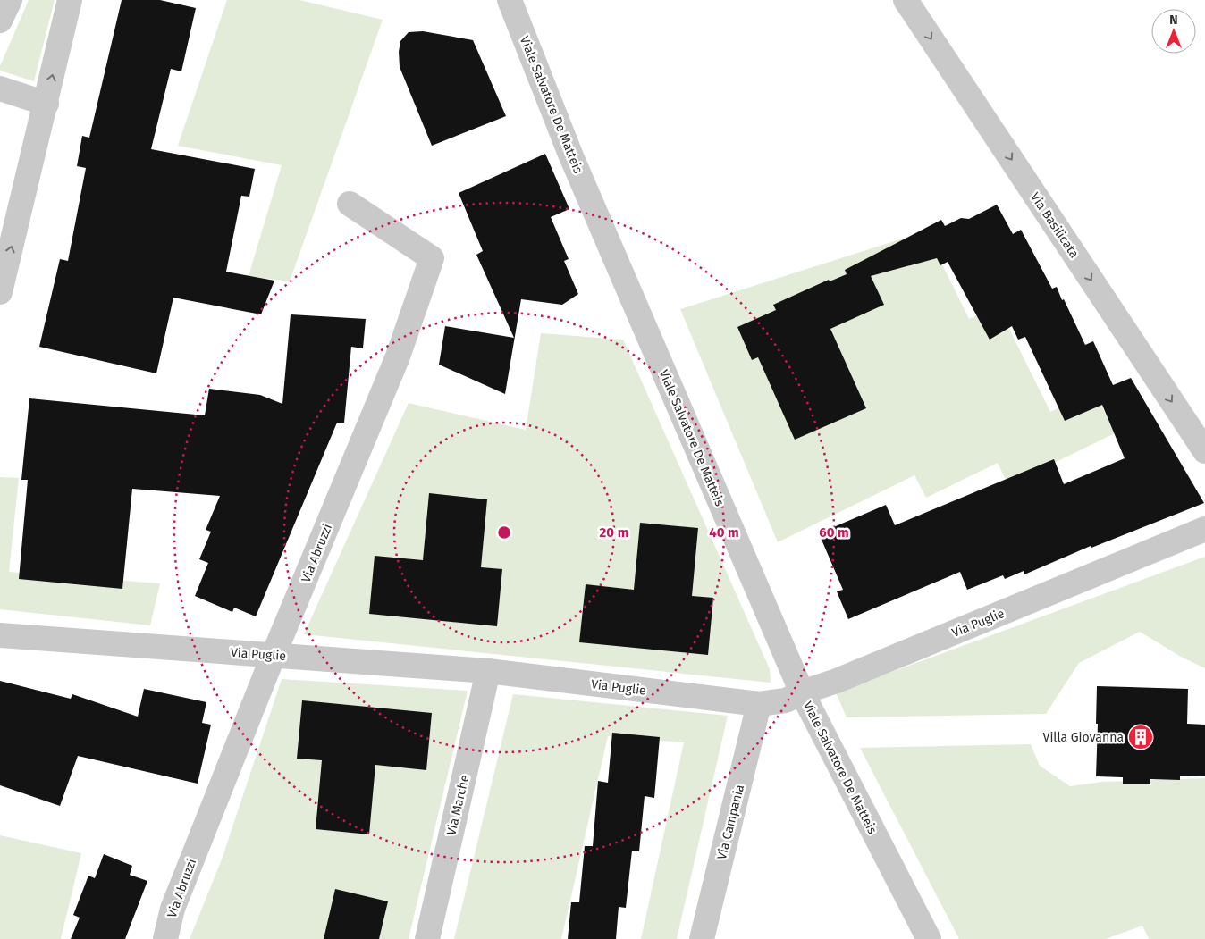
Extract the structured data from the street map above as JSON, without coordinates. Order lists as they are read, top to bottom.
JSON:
{
  "streets": {
    "street": [
      "Viale Salvatore De Matteis",
      "Via Basilicata",
      "Via Abruzzi",
      "Via Puglie",
      "Via Marche",
      "Via Campania"
    ]
  },
  "crossings": [
    ["Viale Salvatore De Matteis", "Via Puglie"],
    ["Via Abruzzi", "Via Puglie"],
    ["Via Puglie", "Via Marche"],
    ["Via Puglie", "Via Campania"]
  ],
  "one_way": ["Via Basilicata"],
  "places": {
    "building": ["Villa Giovanna"]
  },
  "north": "top",
  "rings": ["20 m", "40 m", "60 m"]
}
